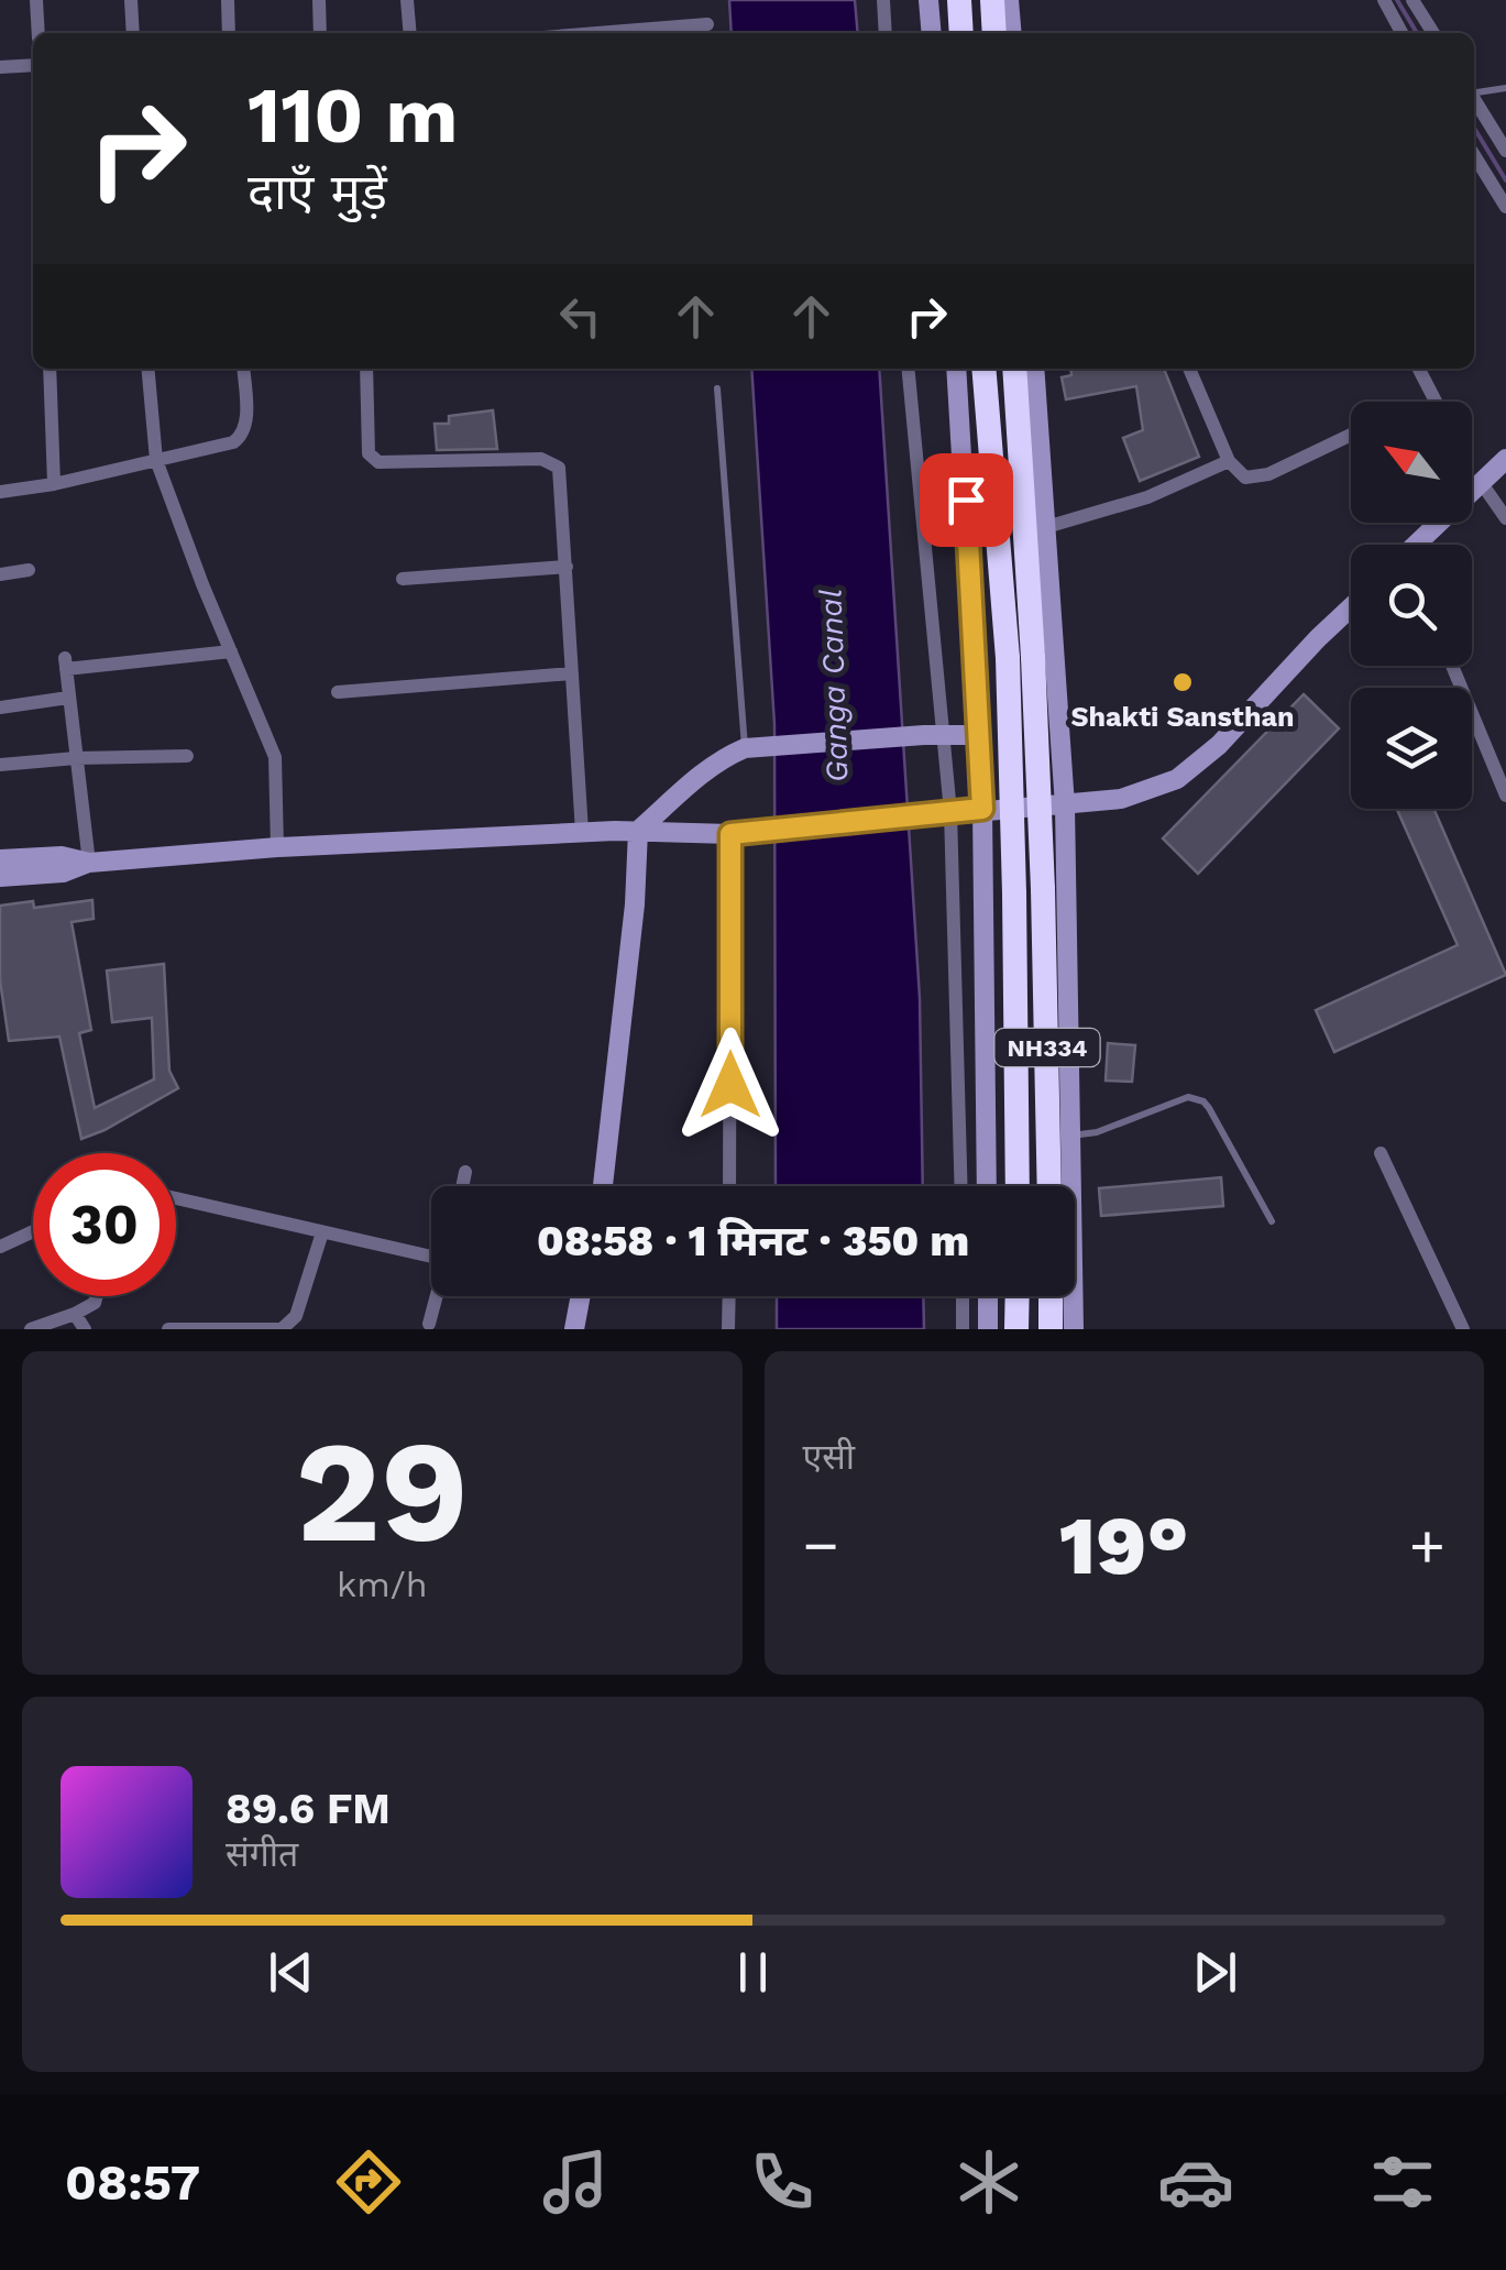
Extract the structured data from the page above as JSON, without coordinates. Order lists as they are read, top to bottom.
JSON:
{
  "streets": {
    "highway": ["NH334"]
  },
  "water": ["Ganga Canal"],
  "places": ["Shakti Sansthan"],
  "north": "top left",
  "page": {
    "turn": ["110 m", "दाएँ मुड़ें"],
    "limit": "30",
    "trip": "08:58 · 1 मिनट · 350 m",
    "tile": [
      ["29", "km/h"],
      "एसी"
    ],
    "heat": ["−", "19°", "+"],
    "song": ["89.6 FM", "संगीत"],
    "tabs": "08:57"
  }
}
